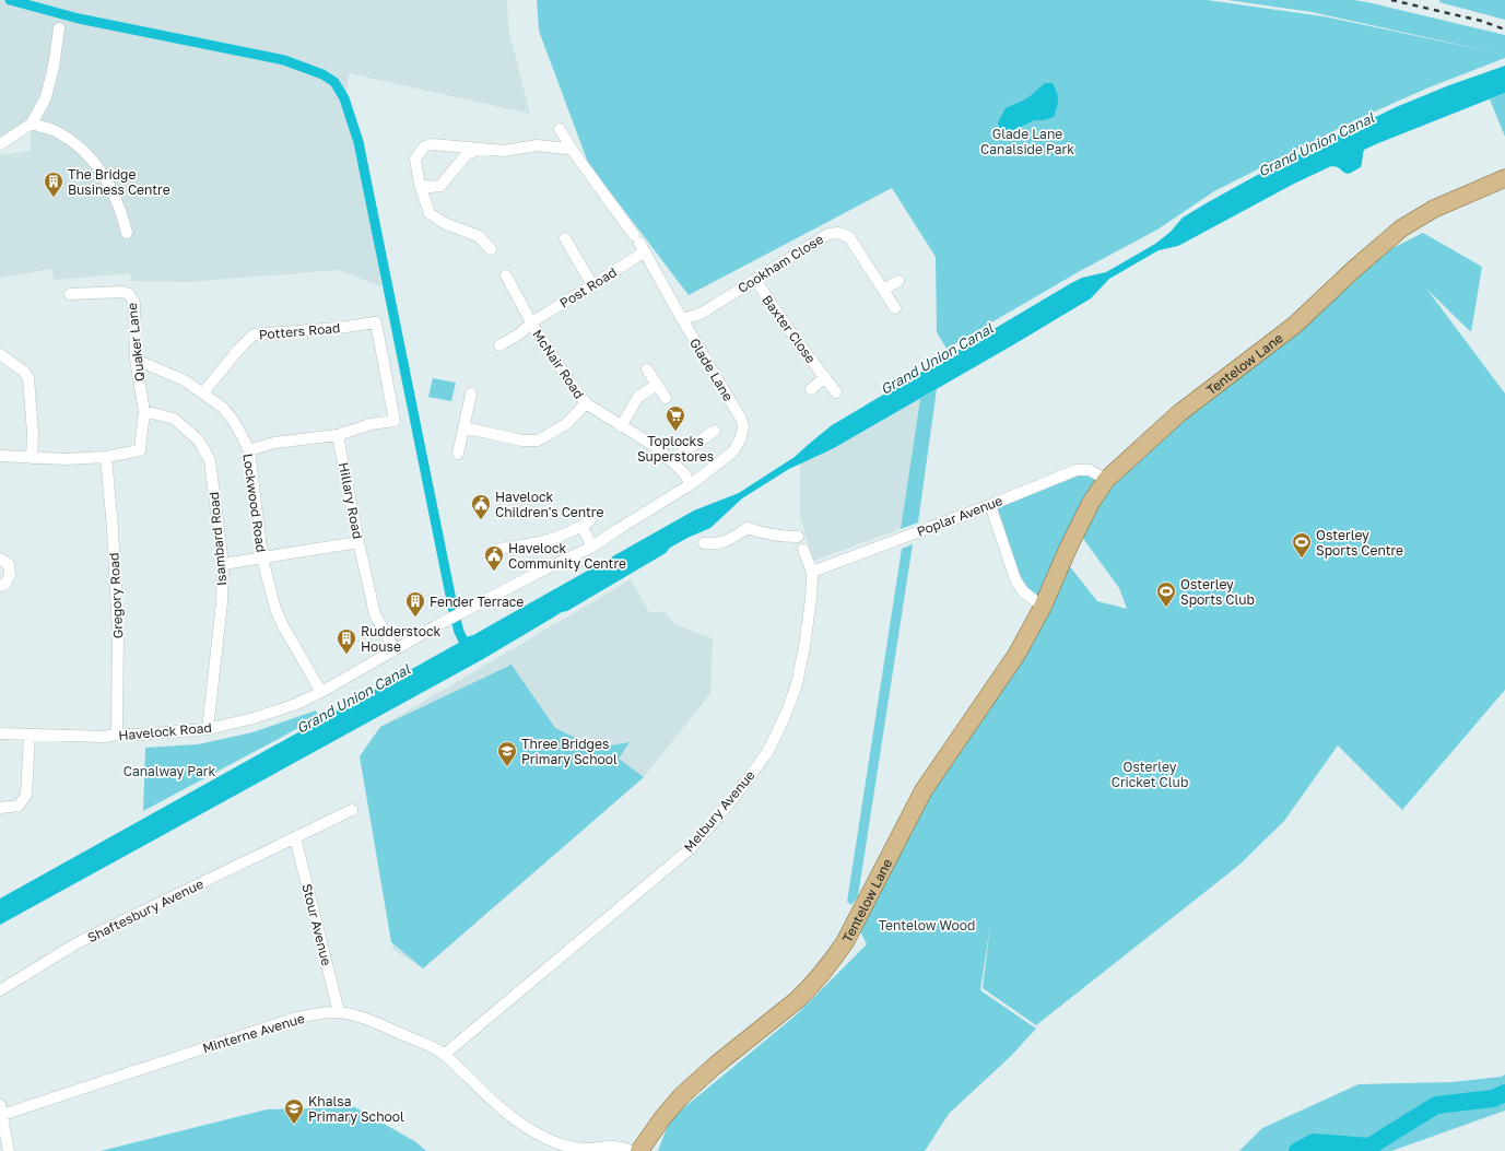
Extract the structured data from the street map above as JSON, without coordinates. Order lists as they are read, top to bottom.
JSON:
{
  "streets": {
    "main road": ["Tentelow Lane"],
    "street": [
      "Cookham Close",
      "Post Road",
      "Baxter Close",
      "Potters Road",
      "Quaker Lane",
      "McNair Road",
      "Glade Lane",
      "Hillary Road",
      "Lockwood Road",
      "Poplar Avenue",
      "Isambard Road",
      "Gregory Road",
      "Havelock Road",
      "Melbury Avenue",
      "Shaftesbury Avenue",
      "Stour Avenue",
      "Minterne Avenue"
    ]
  },
  "crossings": [
    ["Cookham Close", "Baxter Close"],
    ["Cookham Close", "Glade Lane"],
    ["Post Road", "McNair Road"],
    ["Post Road", "Glade Lane"],
    ["Potters Road", "Hillary Road"],
    ["Potters Road", "Lockwood Road"],
    ["Quaker Lane", "Lockwood Road"],
    ["Quaker Lane", "Isambard Road"],
    ["Quaker Lane", "Gregory Road"],
    ["Tentelow Lane", "Poplar Avenue"],
    ["McNair Road", "Glade Lane"],
    ["McNair Road", "Havelock Road"],
    ["Glade Lane", "Havelock Road"],
    ["Hillary Road", "Havelock Road"],
    ["Lockwood Road", "Havelock Road"],
    ["Poplar Avenue", "Melbury Avenue"],
    ["Isambard Road", "Havelock Road"],
    ["Gregory Road", "Havelock Road"],
    ["Melbury Avenue", "Minterne Avenue"],
    ["Shaftesbury Avenue", "Stour Avenue"],
    ["Stour Avenue", "Minterne Avenue"]
  ],
  "water": ["Grand Union Canal"],
  "parks": [
    "Glade Lane Canalside Park",
    "Osterley Cricket Club",
    "Canalway Park",
    "Tentelow Wood"
  ],
  "places": {
    "building": ["The Bridge Business Centre", "Fender Terrace", "Rudderstock House"],
    "supermarket": ["Toplocks Superstores"],
    "public building": ["Havelock Children's Centre", "Havelock Community Centre"],
    "sports": ["Osterley Sports Centre", "Osterley Sports Club"],
    "school or university": ["Three Bridges Primary School", "Khalsa Primary School"]
  }
}
